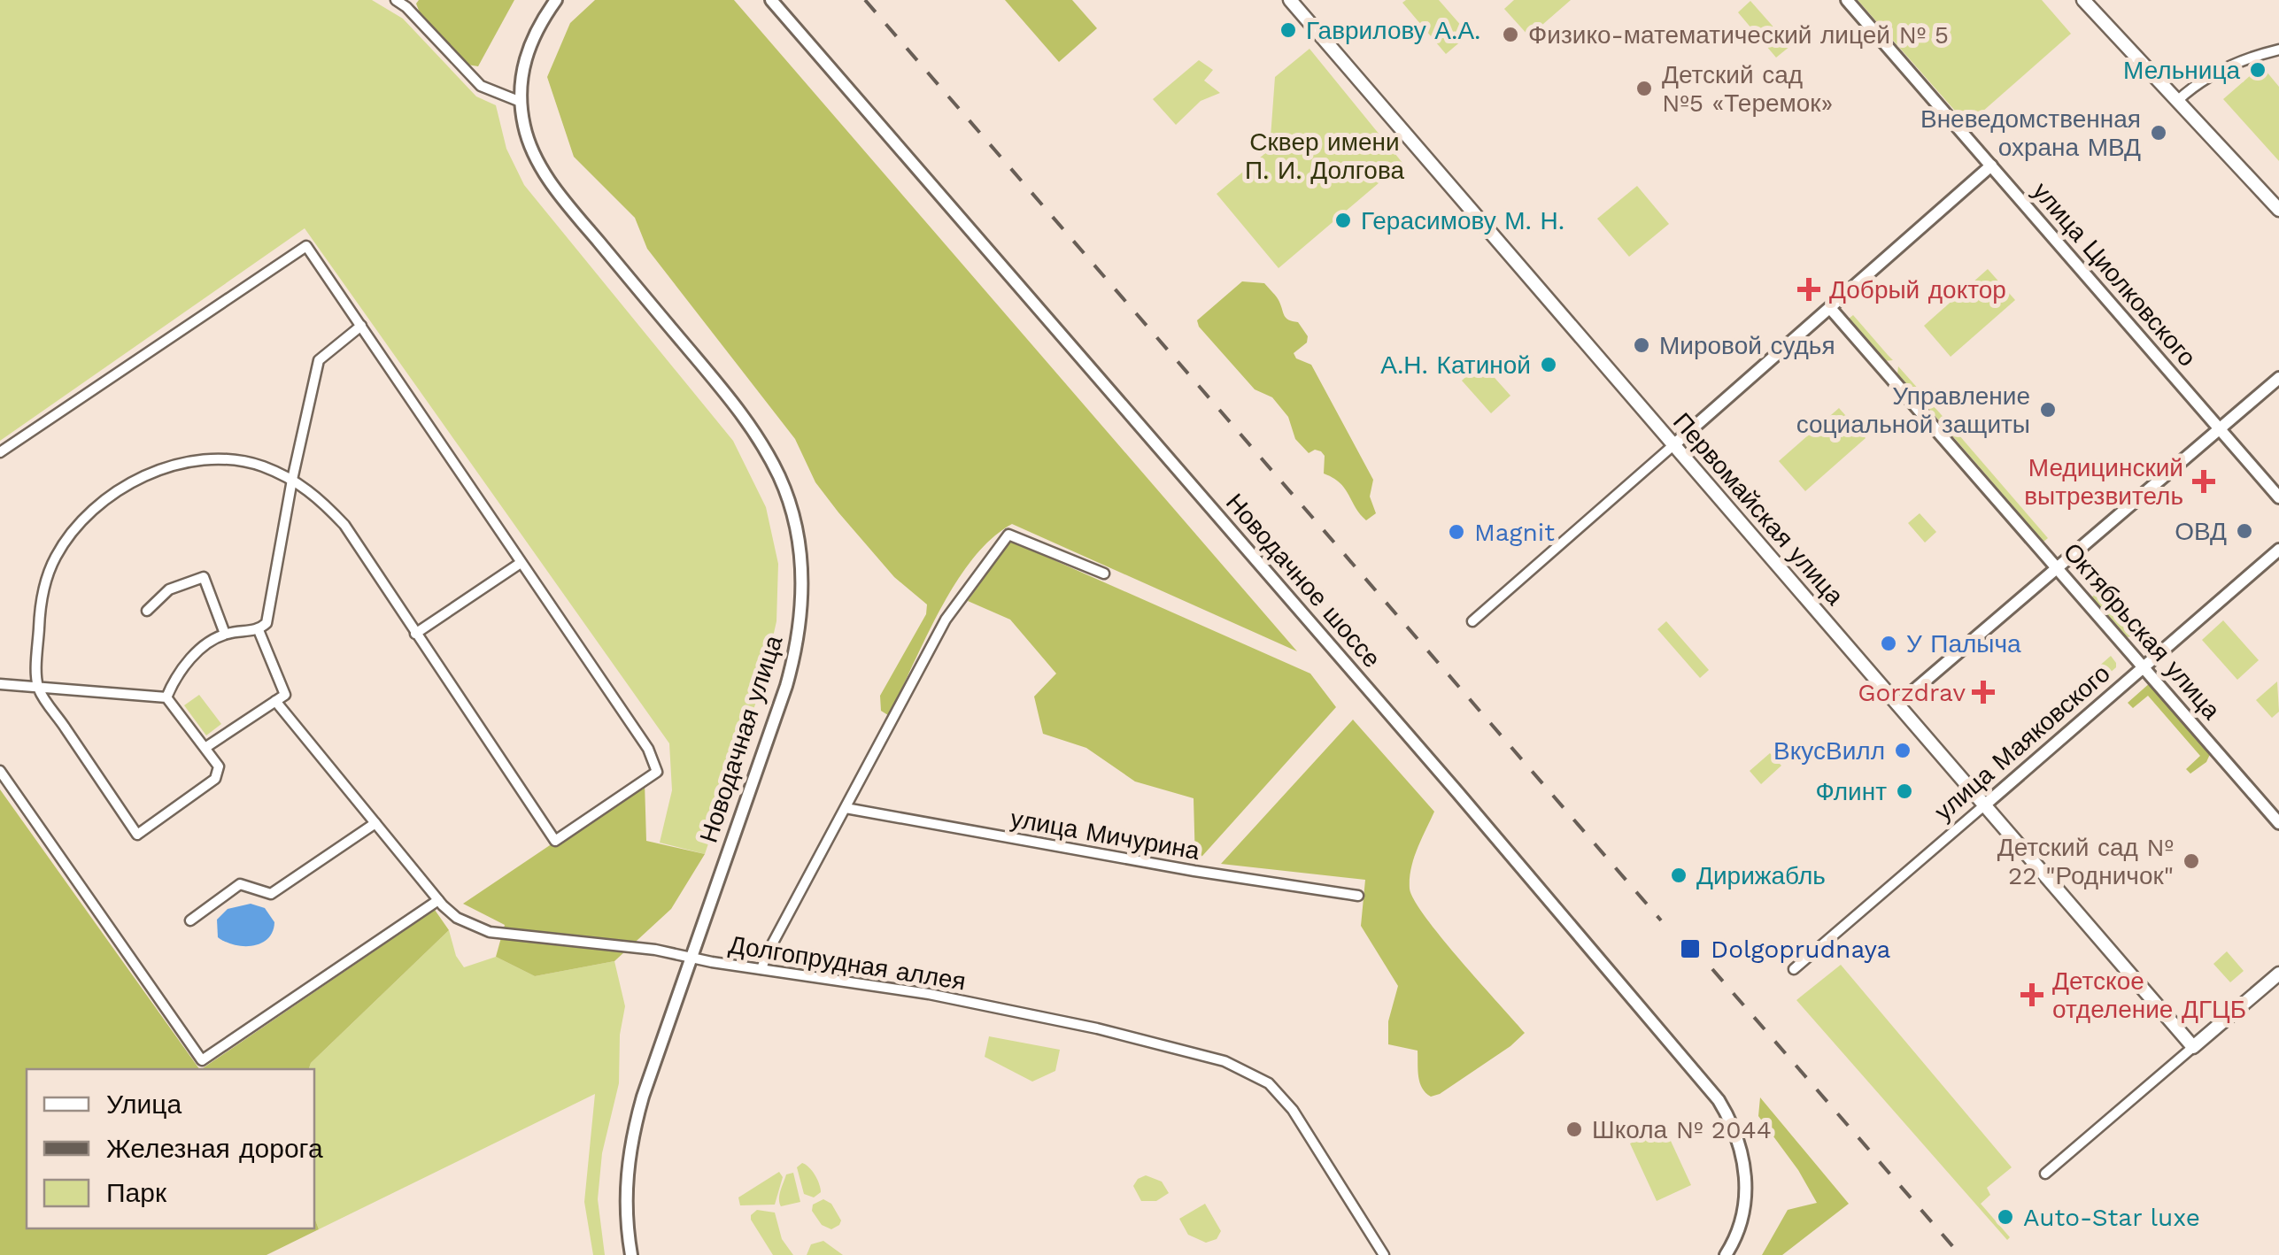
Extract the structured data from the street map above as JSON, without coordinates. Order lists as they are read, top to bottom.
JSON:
{
  "streets": {
    "main road": ["Первомайская улица"],
    "street": [
      "улица Циолковского",
      "Новодачное шоссе",
      "Октябрьская улица",
      "Новодачная улица",
      "улица Маяковского",
      "улица Мичурина",
      "Долгопрудная аллея"
    ]
  },
  "crossings": [
    ["Первомайская улица", "улица Маяковского"],
    ["Октябрьская улица", "улица Маяковского"],
    ["Новодачная улица", "Долгопрудная аллея"]
  ],
  "parks": ["Сквер имени П. И. Долгова"],
  "places": {
    "other": [
      "Гаврилову А.А.",
      "Физико-математический лицей № 5",
      "Мельница",
      "Детский сад №5 «Теремок»",
      "Вневедомственная охрана МВД",
      "Герасимову М. Н.",
      "Мировой судья",
      "А.Н. Катиной",
      "Управление социальной защиты",
      "ОВД",
      "Magnit",
      "У Палыча",
      "ВкусВилл",
      "Флинт",
      "Детский сад № 22 \"Родничок\"",
      "Дирижабль",
      "Школа № 2044",
      "Auto-Star luxe"
    ],
    "health": [
      "Добрый доктор",
      "Медицинский вытрезвитель",
      "Gorzdrav",
      "Детское отделение ДГЦБ"
    ],
    "transit": ["Dolgoprudnaya"]
  },
  "legend": ["Улица", "Железная дорога", "Парк"]
}
